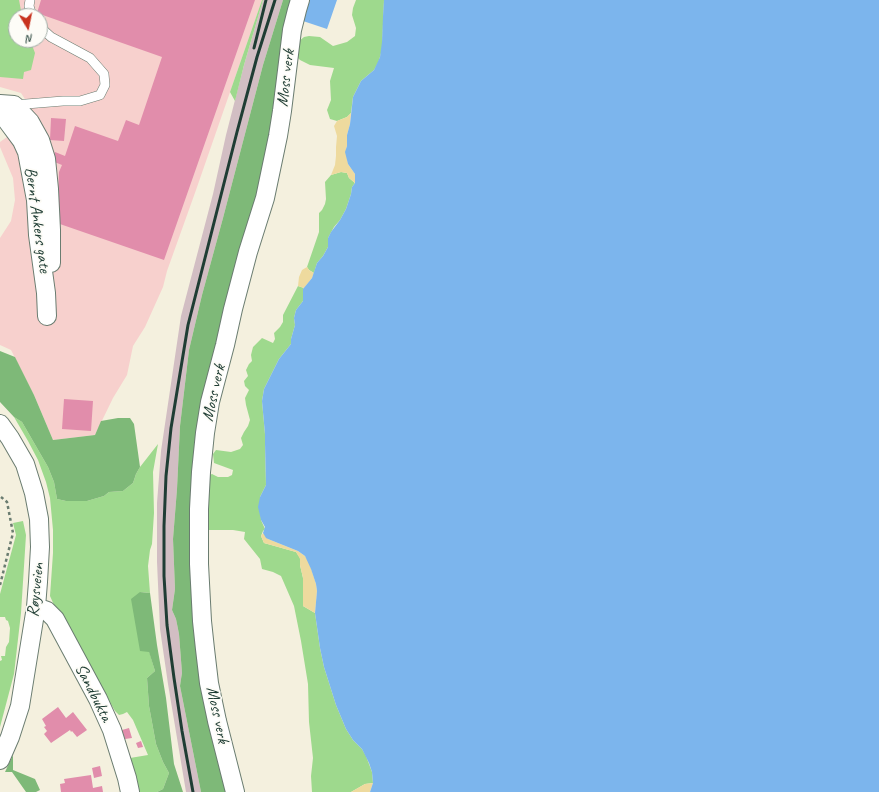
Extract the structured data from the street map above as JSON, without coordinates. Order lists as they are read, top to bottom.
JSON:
{
  "streets": {
    "street": [
      "Moss verk",
      "Bernt Ankers gate",
      "Røysveien",
      "Sandbukta"
    ]
  },
  "crossings": [
    ["Røysveien", "Sandbukta"]
  ],
  "north": "bottom"
}
